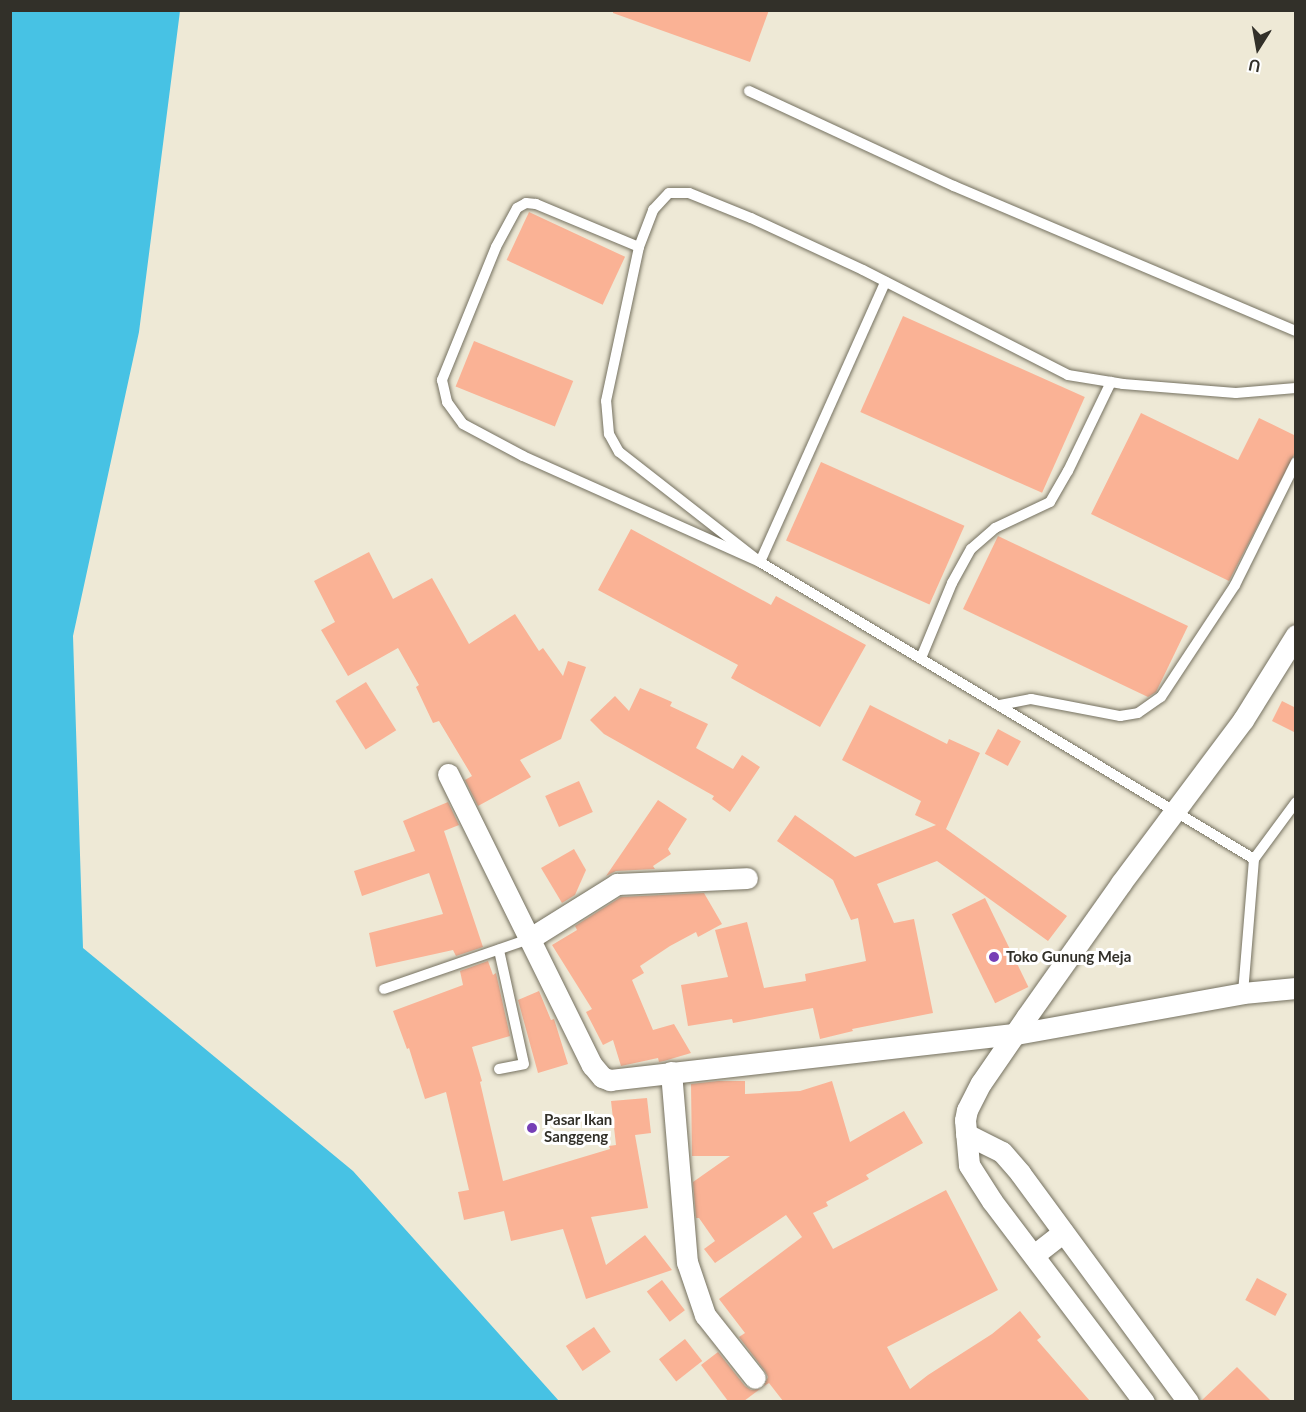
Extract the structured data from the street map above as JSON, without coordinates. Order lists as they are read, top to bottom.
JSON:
{
  "places": ["Toko Gunung Meja", "Pasar Ikan Sanggeng"],
  "north": "bottom"
}
